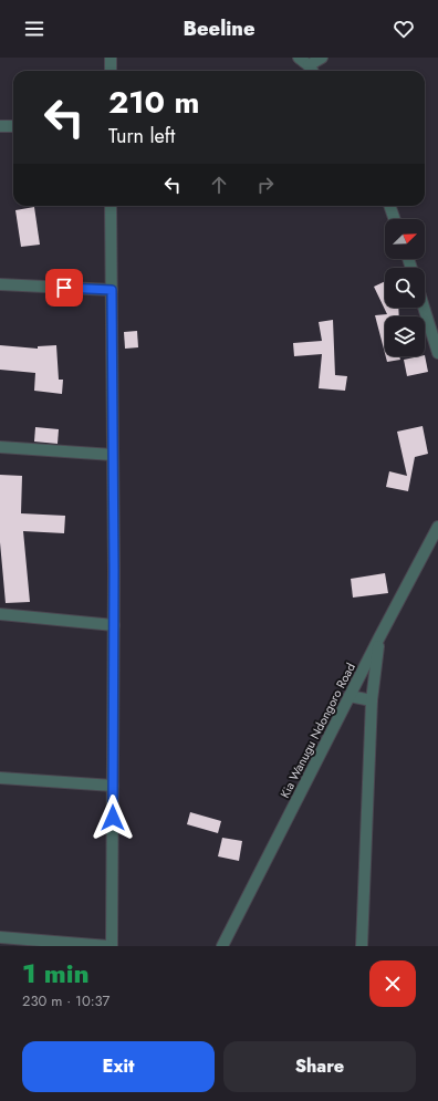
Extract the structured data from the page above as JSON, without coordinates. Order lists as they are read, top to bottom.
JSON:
{
  "streets": {
    "street": ["Kia Wanugu Ndongoro Road"]
  },
  "north": "top right",
  "page": {
    "header": "Beeline",
    "turn": ["210 m", "Turn left"],
    "heading": ["1 min", "230 m · 10:37"],
    "buttons": ["Exit", "Share"]
  }
}
